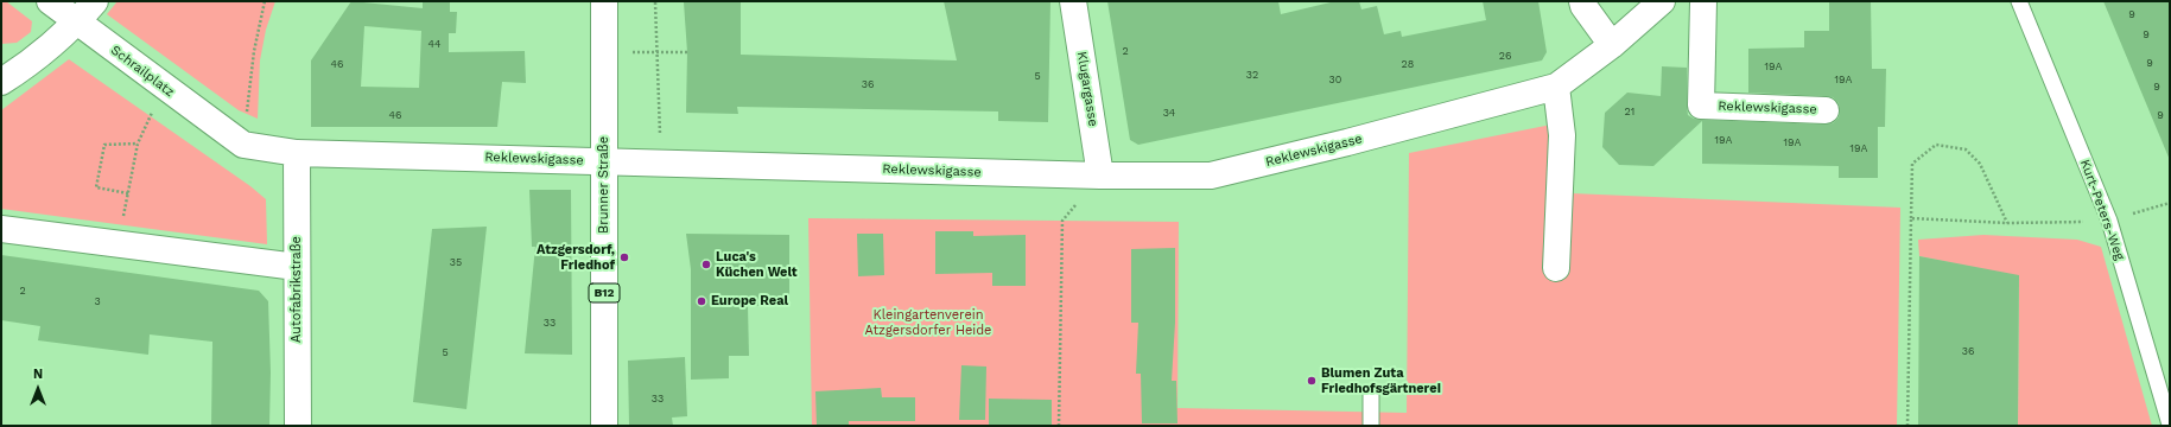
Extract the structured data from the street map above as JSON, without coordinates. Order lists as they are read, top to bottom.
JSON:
{
  "streets": {
    "street": [
      "Schrailplatz",
      "Klugargasse",
      "Reklewskigasse",
      "Brunner Straße",
      "Autofabrikstraße",
      "B12"
    ],
    "lane": ["Kurt-Peters-Weg"]
  },
  "crossings": [
    ["Schrailplatz", "Reklewskigasse"],
    ["Schrailplatz", "Autofabrikstraße"],
    ["Klugargasse", "Reklewskigasse"],
    ["Reklewskigasse", "Brunner Straße"],
    ["Reklewskigasse", "Autofabrikstraße"]
  ],
  "parks": ["Kleingartenverein Atzgersdorfer Heide"],
  "places": [
    "Atzgersdorf, Friedhof",
    "Luca's Küchen Welt",
    "Europe Real",
    "Blumen Zuta Friedhofsgärtnerei"
  ],
  "house_numbers": [
    "9",
    "9",
    "44",
    "2",
    "26",
    "9",
    "46",
    "28",
    "19A",
    "32",
    "5",
    "30",
    "19A",
    "36",
    "9",
    "21",
    "34",
    "46",
    "9",
    "19A",
    "19A",
    "19A",
    "35",
    "2",
    "3",
    "33",
    "36",
    "5",
    "33"
  ],
  "north": "top"
}
